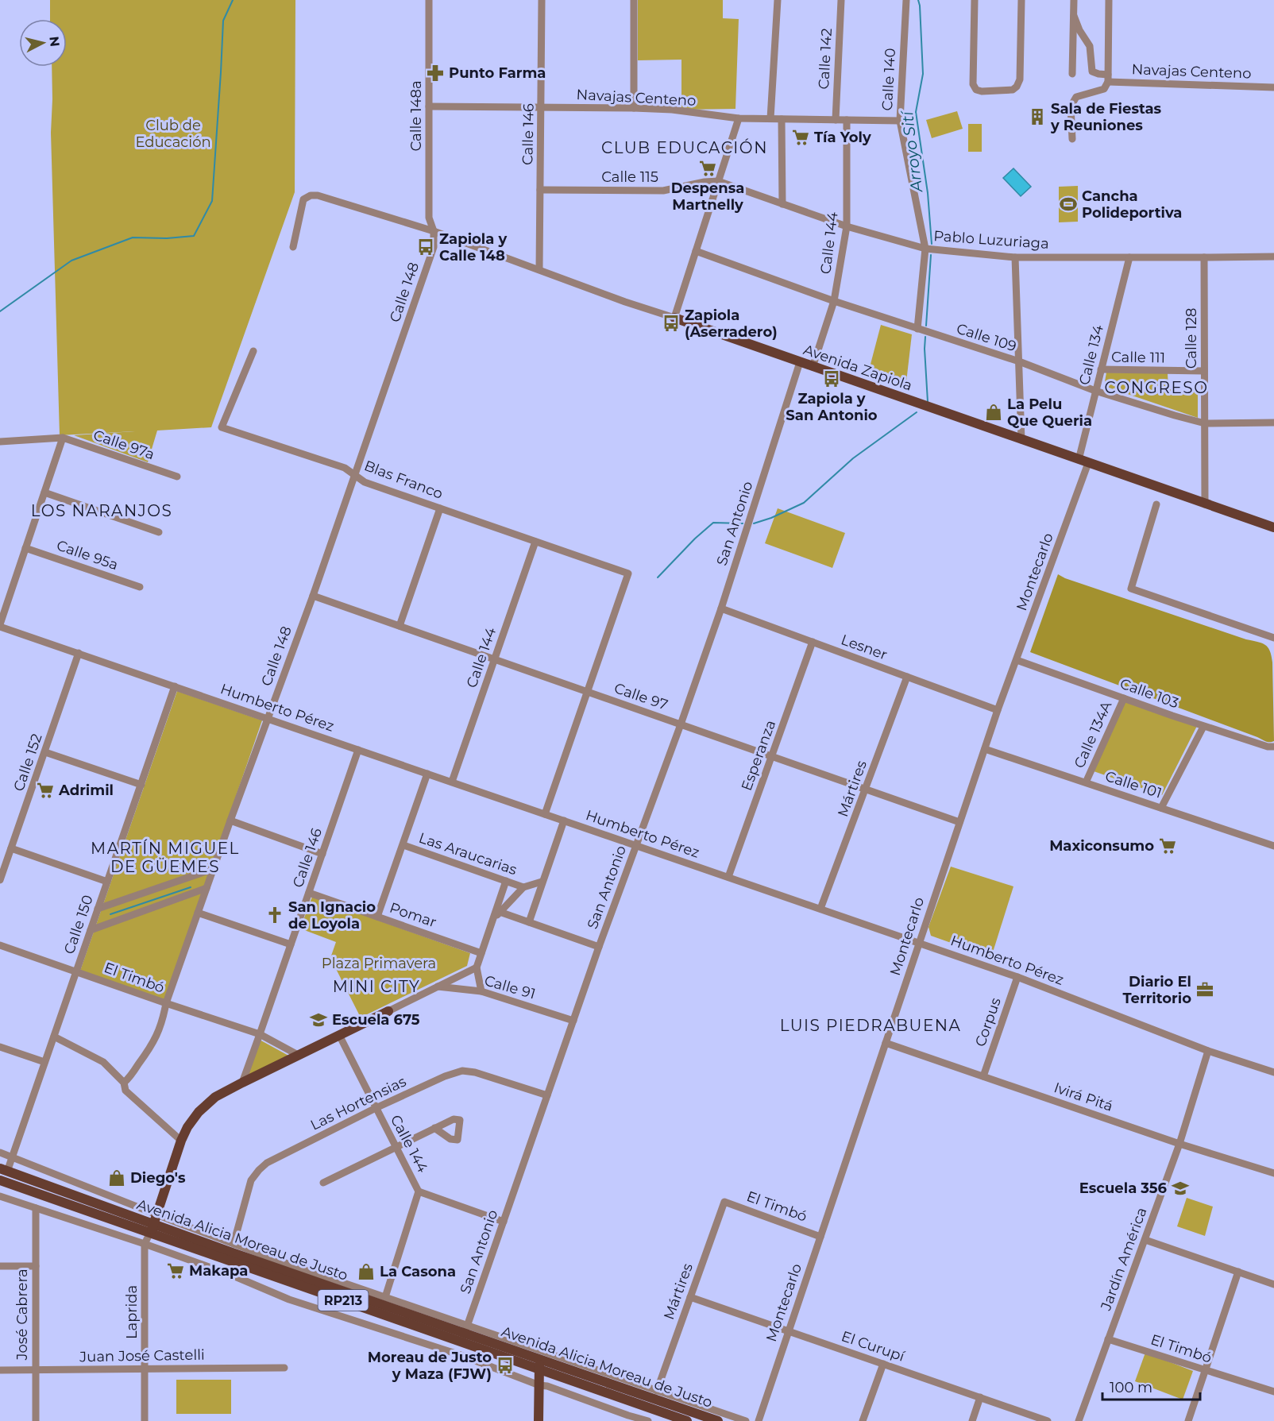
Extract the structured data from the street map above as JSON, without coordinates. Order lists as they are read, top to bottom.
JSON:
{
  "streets": {
    "main road": ["Avenida Zapiola", "Avenida Alicia Moreau de Justo", "RP213"],
    "street": [
      "Calle 142",
      "Navajas Centeno",
      "Calle 140",
      "Calle 148a",
      "Calle 146",
      "Calle 115",
      "Pablo Luzuriaga",
      "Calle 144",
      "Calle 148",
      "Calle 109",
      "Calle 128",
      "Calle 134",
      "Calle 111",
      "Calle 97a",
      "Blas Franco",
      "San Antonio",
      "Calle 95a",
      "Montecarlo",
      "Lesner",
      "Calle 103",
      "Calle 97",
      "Humberto Pérez",
      "Calle 134A",
      "Esperanza",
      "Calle 152",
      "Calle 101",
      "Mártires",
      "Las Araucarias",
      "Pomar",
      "Calle 150",
      "El Timbó",
      "Calle 91",
      "Corpus",
      "Ivirá Pitá",
      "Las Hortensias",
      "Jardín América",
      "Laprida",
      "José Cabrera",
      "El Curupí",
      "Juan José Castelli"
    ]
  },
  "crossings": [
    ["Calle 142", "Navajas Centeno"],
    ["Navajas Centeno", "Calle 140"],
    ["Navajas Centeno", "Calle 148a"],
    ["Navajas Centeno", "Calle 146"],
    ["Navajas Centeno", "Calle 144"],
    ["Calle 140", "Pablo Luzuriaga"],
    ["Calle 140", "Calle 109"],
    ["Calle 148a", "Calle 148"],
    ["Calle 148a", "Avenida Zapiola"],
    ["Calle 146", "Calle 115"],
    ["Calle 146", "Avenida Zapiola"],
    ["Calle 146", "Humberto Pérez"],
    ["Calle 146", "Pomar"],
    ["Calle 146", "El Timbó"],
    ["Calle 115", "Pablo Luzuriaga"],
    ["Pablo Luzuriaga", "Calle 144"],
    ["Pablo Luzuriaga", "Calle 128"],
    ["Pablo Luzuriaga", "Calle 134"],
    ["Calle 144", "Calle 109"],
    ["Calle 144", "Avenida Zapiola"],
    ["Calle 144", "Blas Franco"],
    ["Calle 144", "Calle 97"],
    ["Calle 144", "Humberto Pérez"],
    ["Calle 144", "Las Hortensias"],
    ["Calle 148", "Avenida Zapiola"],
    ["Calle 148", "Blas Franco"],
    ["Calle 148", "Calle 97"],
    ["Calle 148", "Humberto Pérez"],
    ["Calle 148", "El Timbó"],
    ["Calle 109", "Calle 128"],
    ["Calle 109", "Calle 134"],
    ["Calle 128", "Calle 111"],
    ["Calle 128", "Avenida Zapiola"],
    ["Calle 134", "Calle 111"],
    ["Calle 134", "Avenida Zapiola"],
    ["Avenida Zapiola", "San Antonio"],
    ["Avenida Zapiola", "Montecarlo"],
    ["Blas Franco", "Calle 97"],
    ["San Antonio", "Lesner"],
    ["San Antonio", "Calle 97"],
    ["San Antonio", "Humberto Pérez"],
    ["San Antonio", "Calle 91"],
    ["San Antonio", "Las Hortensias"],
    ["San Antonio", "Avenida Alicia Moreau de Justo"],
    ["Montecarlo", "Lesner"],
    ["Montecarlo", "Calle 103"],
    ["Montecarlo", "Calle 97"],
    ["Montecarlo", "Humberto Pérez"],
    ["Montecarlo", "Calle 101"],
    ["Montecarlo", "El Timbó"],
    ["Montecarlo", "Ivirá Pitá"],
    ["Montecarlo", "El Curupí"],
    ["Lesner", "Esperanza"],
    ["Lesner", "Mártires"],
    ["Calle 103", "Calle 134A"],
    ["Calle 97", "Esperanza"],
    ["Calle 97", "Mártires"],
    ["Humberto Pérez", "Esperanza"],
    ["Humberto Pérez", "Calle 152"],
    ["Humberto Pérez", "Mártires"],
    ["Humberto Pérez", "Calle 150"],
    ["Humberto Pérez", "Corpus"],
    ["Humberto Pérez", "Jardín América"],
    ["Calle 134A", "Calle 101"],
    ["Mártires", "El Timbó"],
    ["Mártires", "El Curupí"],
    ["Calle 150", "El Timbó"],
    ["Calle 150", "Avenida Alicia Moreau de Justo"],
    ["El Timbó", "Jardín América"],
    ["Corpus", "Ivirá Pitá"],
    ["Ivirá Pitá", "Jardín América"],
    ["Avenida Alicia Moreau de Justo", "Laprida"],
    ["Laprida", "Juan José Castelli"],
    ["José Cabrera", "Juan José Castelli"]
  ],
  "districts": [
    "CLUB EDUCACIÓN",
    "CONGRESO",
    "LOS NARANJOS",
    "MARTÍN MIGUEL DE GÜEMES",
    "MINI CITY",
    "LUIS PIEDRABUENA"
  ],
  "water": ["Arroyo Sití"],
  "parks": ["Club de Educación", "Plaza Primavera"],
  "places": {
    "pharmacy": ["Punto Farma"],
    "building": ["Sala de Fiestas y Reuniones"],
    "supermarket": [
      "Tía Yoly",
      "Despensa Martnelly",
      "Adrimil",
      "Maxiconsumo",
      "Makapa"
    ],
    "sports": ["Cancha Polideportiva"],
    "bus stop": [
      "Zapiola y Calle 148",
      "Zapiola (Aserradero)",
      "Zapiola y San Antonio",
      "Moreau de Justo y Maza (FJW)"
    ],
    "shop": ["La Pelu Que Queria", "Diego's", "La Casona"],
    "church": ["San Ignacio de Loyola"],
    "office": ["Diario El Territorio"],
    "school or university": ["Escuela 675", "Escuela 356"]
  },
  "scale_bar": "100 m",
  "north": "right"
}
